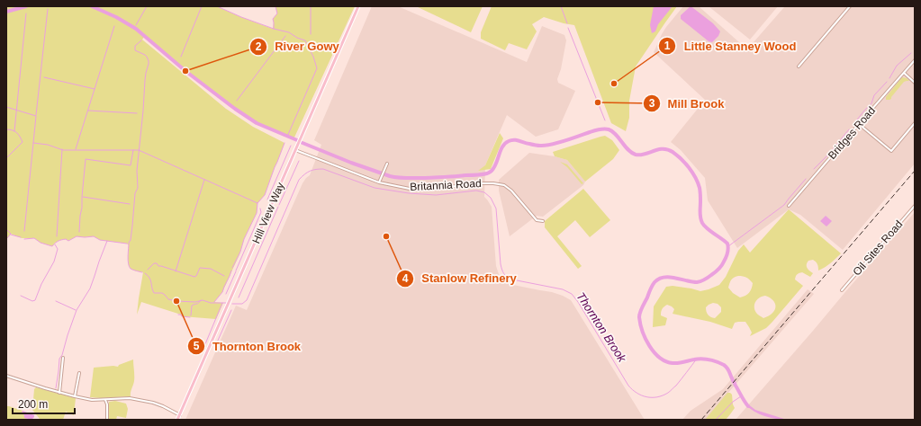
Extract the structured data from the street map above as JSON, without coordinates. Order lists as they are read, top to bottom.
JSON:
{
  "streets": {
    "main road": ["Hill View Way"],
    "street": ["Bridges Road", "Britannia Road", "Oil Sites Road"]
  },
  "crossings": [
    ["Britannia Road", "Hill View Way"]
  ],
  "water": ["Thornton Brook"],
  "places": [
    "River Gowy",
    "Little Stanney Wood",
    "Mill Brook",
    "Stanlow Refinery",
    "Thornton Brook"
  ],
  "scale_bar": "200 m"
}
